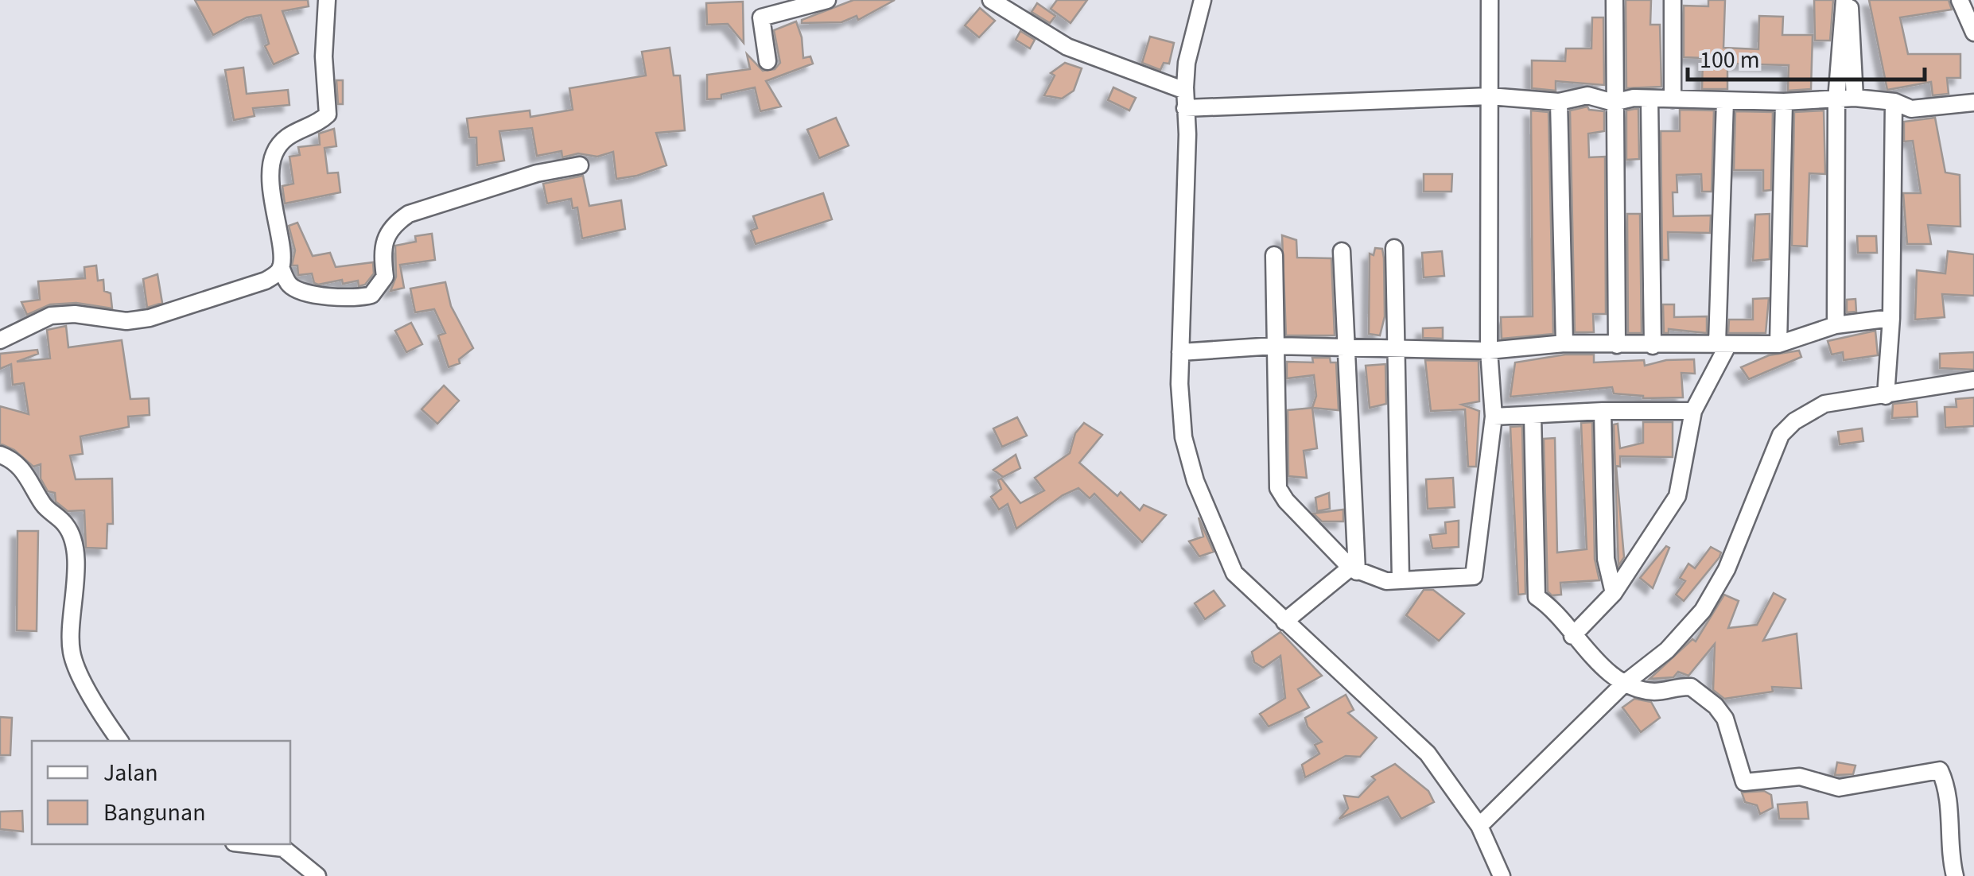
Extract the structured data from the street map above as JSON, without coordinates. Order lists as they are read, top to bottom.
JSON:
{
  "legend": ["Jalan", "Bangunan"],
  "scale_bar": "100 m"
}
